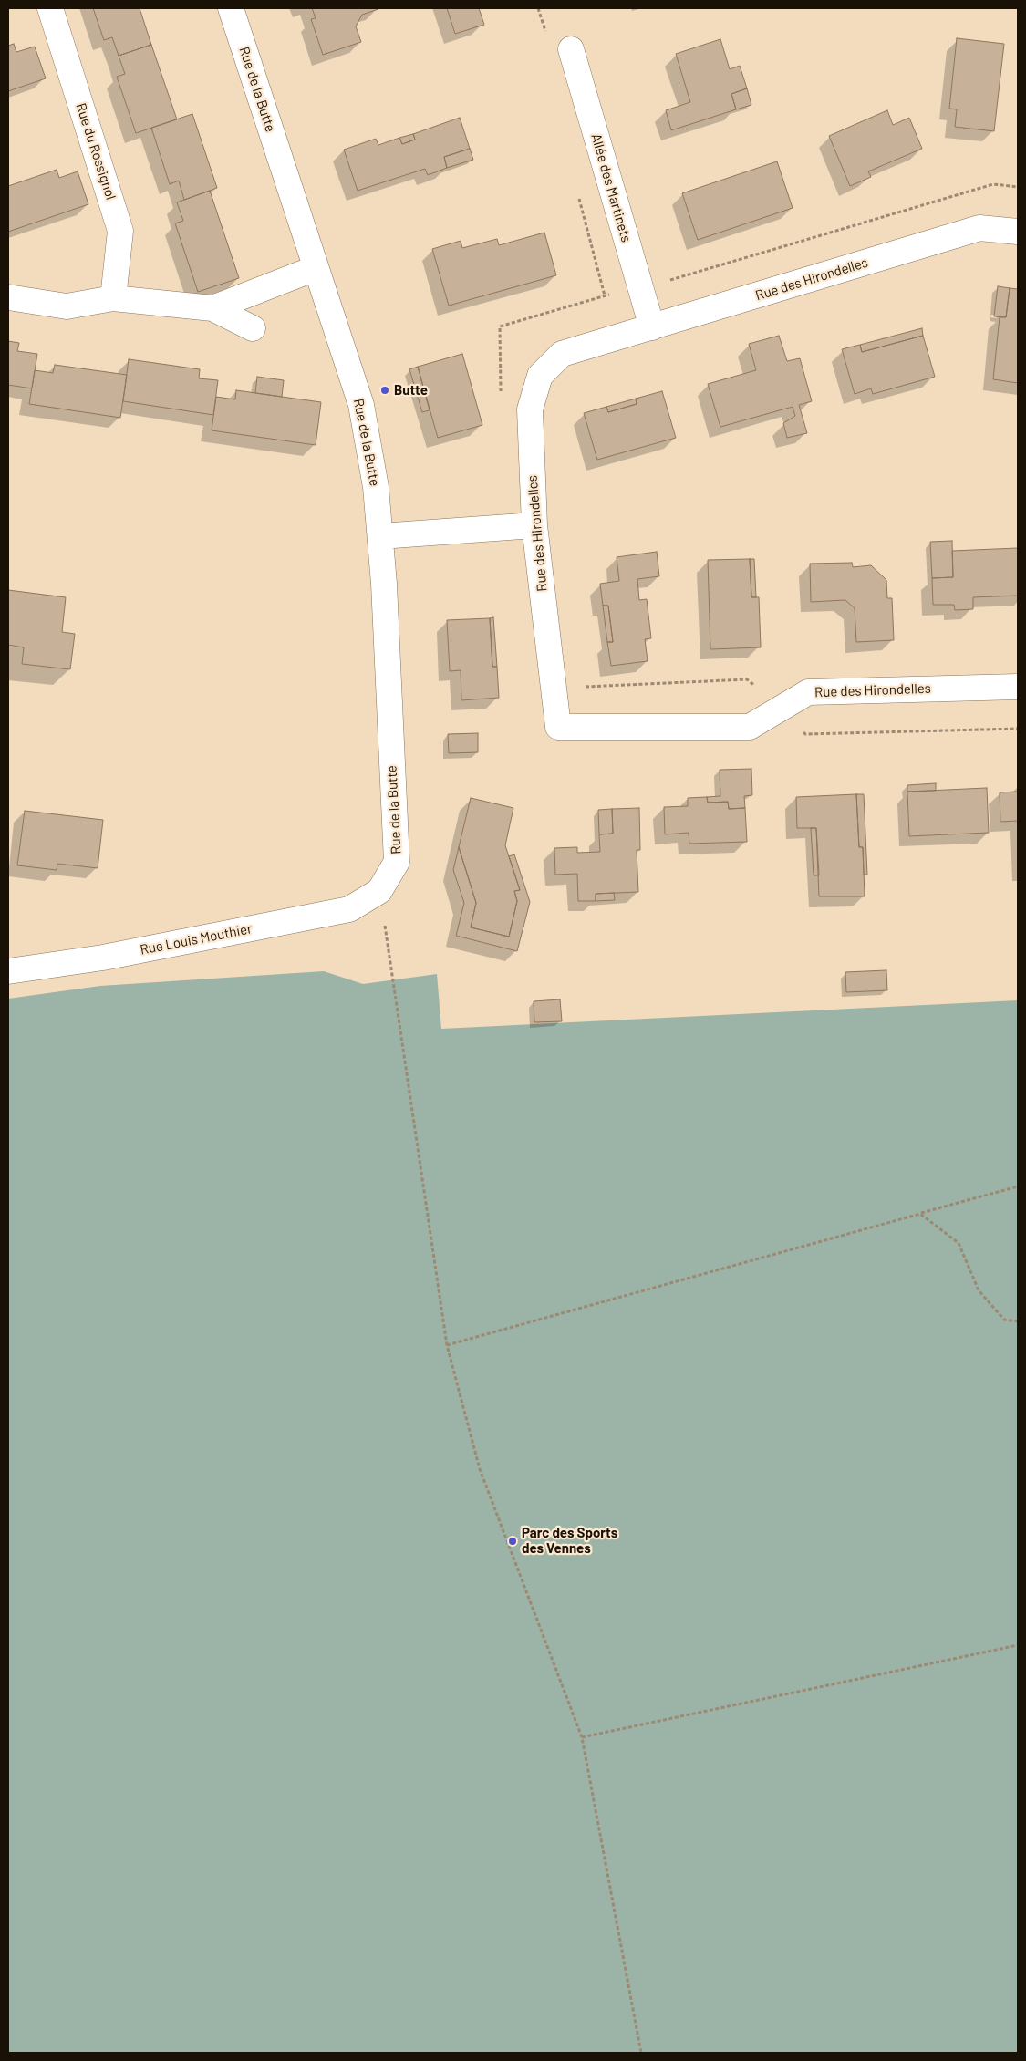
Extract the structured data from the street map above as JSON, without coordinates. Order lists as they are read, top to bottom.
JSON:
{
  "streets": {
    "street": [
      "Rue de la Butte",
      "Rue du Rossignol",
      "Allée des Martinets",
      "Rue des Hirondelles",
      "Rue Louis Mouthier"
    ]
  },
  "crossings": [
    ["Rue de la Butte", "Rue Louis Mouthier"],
    ["Allée des Martinets", "Rue des Hirondelles"]
  ],
  "places": ["Butte", "Parc des Sports des Vennes"]
}
